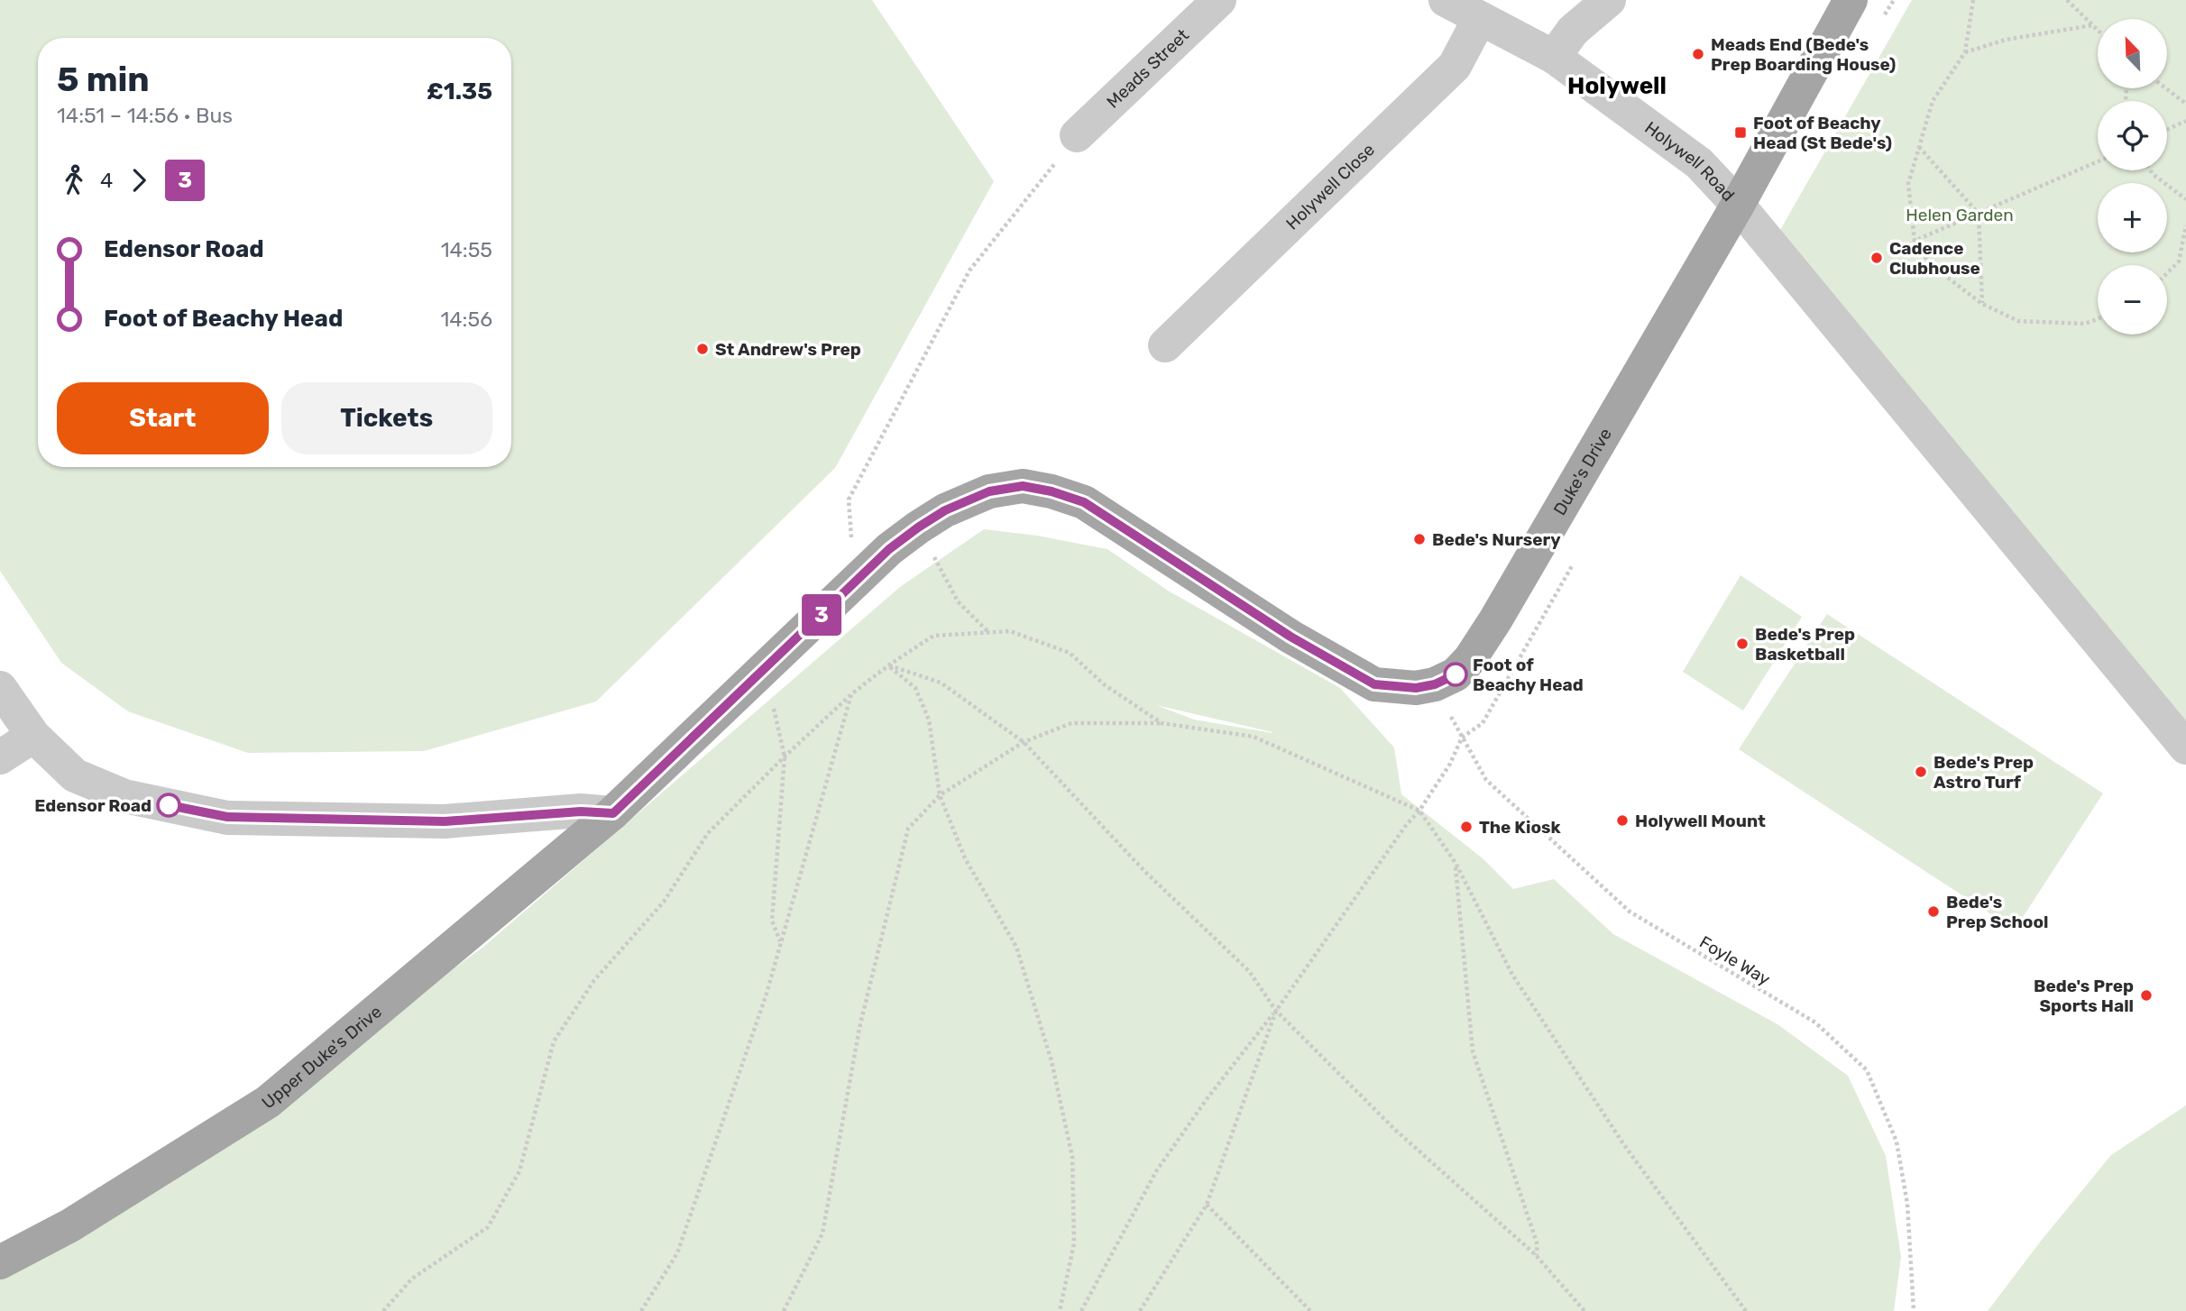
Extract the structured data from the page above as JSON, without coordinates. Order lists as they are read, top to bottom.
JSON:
{
  "streets": {
    "main road": ["Duke's Drive", "Upper Duke's Drive"],
    "street": ["Meads Street", "Holywell Road", "Holywell Close"],
    "path": ["Foyle Way"]
  },
  "crossings": [
    ["Holywell Road", "Holywell Close"],
    ["Holywell Road", "Duke's Drive"],
    ["Duke's Drive", "Foyle Way"],
    ["Duke's Drive", "Upper Duke's Drive"]
  ],
  "districts": ["Holywell"],
  "parks": ["Helen Garden"],
  "places": {
    "other": [
      "Meads End (Bede's Prep Boarding House)",
      "Cadence Clubhouse",
      "St Andrew's Prep",
      "Bede's Nursery",
      "Bede's Prep Basketball",
      "Foot of Beachy Head",
      "Bede's Prep Astro Turf",
      "Edensor Road",
      "Holywell Mount",
      "The Kiosk",
      "Bede's Prep School",
      "Bede's Prep Sports Hall"
    ],
    "transit": ["Foot of Beachy Head (St Bede's)"]
  },
  "lines": ["bus line 3"],
  "north": "top left",
  "page": {
    "on_map": "3",
    "map_buttons": ["+", "−"],
    "heading": ["5 min", "14:51 – 14:56 · Bus", "£1.35"],
    "legs": ["4", "3"],
    "list": [
      {
        "name": "Edensor Road",
        "value": "14:55"
      },
      {
        "name": "Foot of Beachy Head",
        "value": "14:56"
      }
    ],
    "buttons": ["Start", "Tickets"]
  }
}
